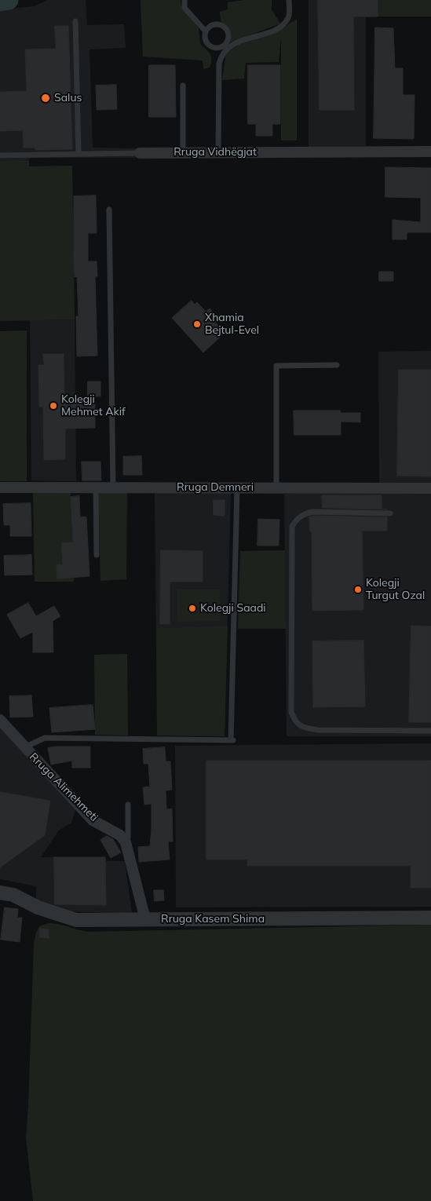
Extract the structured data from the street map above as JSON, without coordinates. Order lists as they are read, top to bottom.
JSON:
{
  "streets": {
    "street": [
      "Rruga Vidhëgjat",
      "Rruga Demneri",
      "Rruga Alimehmeti",
      "Rruga Kasem Shima"
    ]
  },
  "places": [
    "Salus",
    "Xhamia Bejtul-Evel",
    "Kolegji Mehmet Akif",
    "Kolegji Turgut Ozal",
    "Kolegji Saadi"
  ]
}
